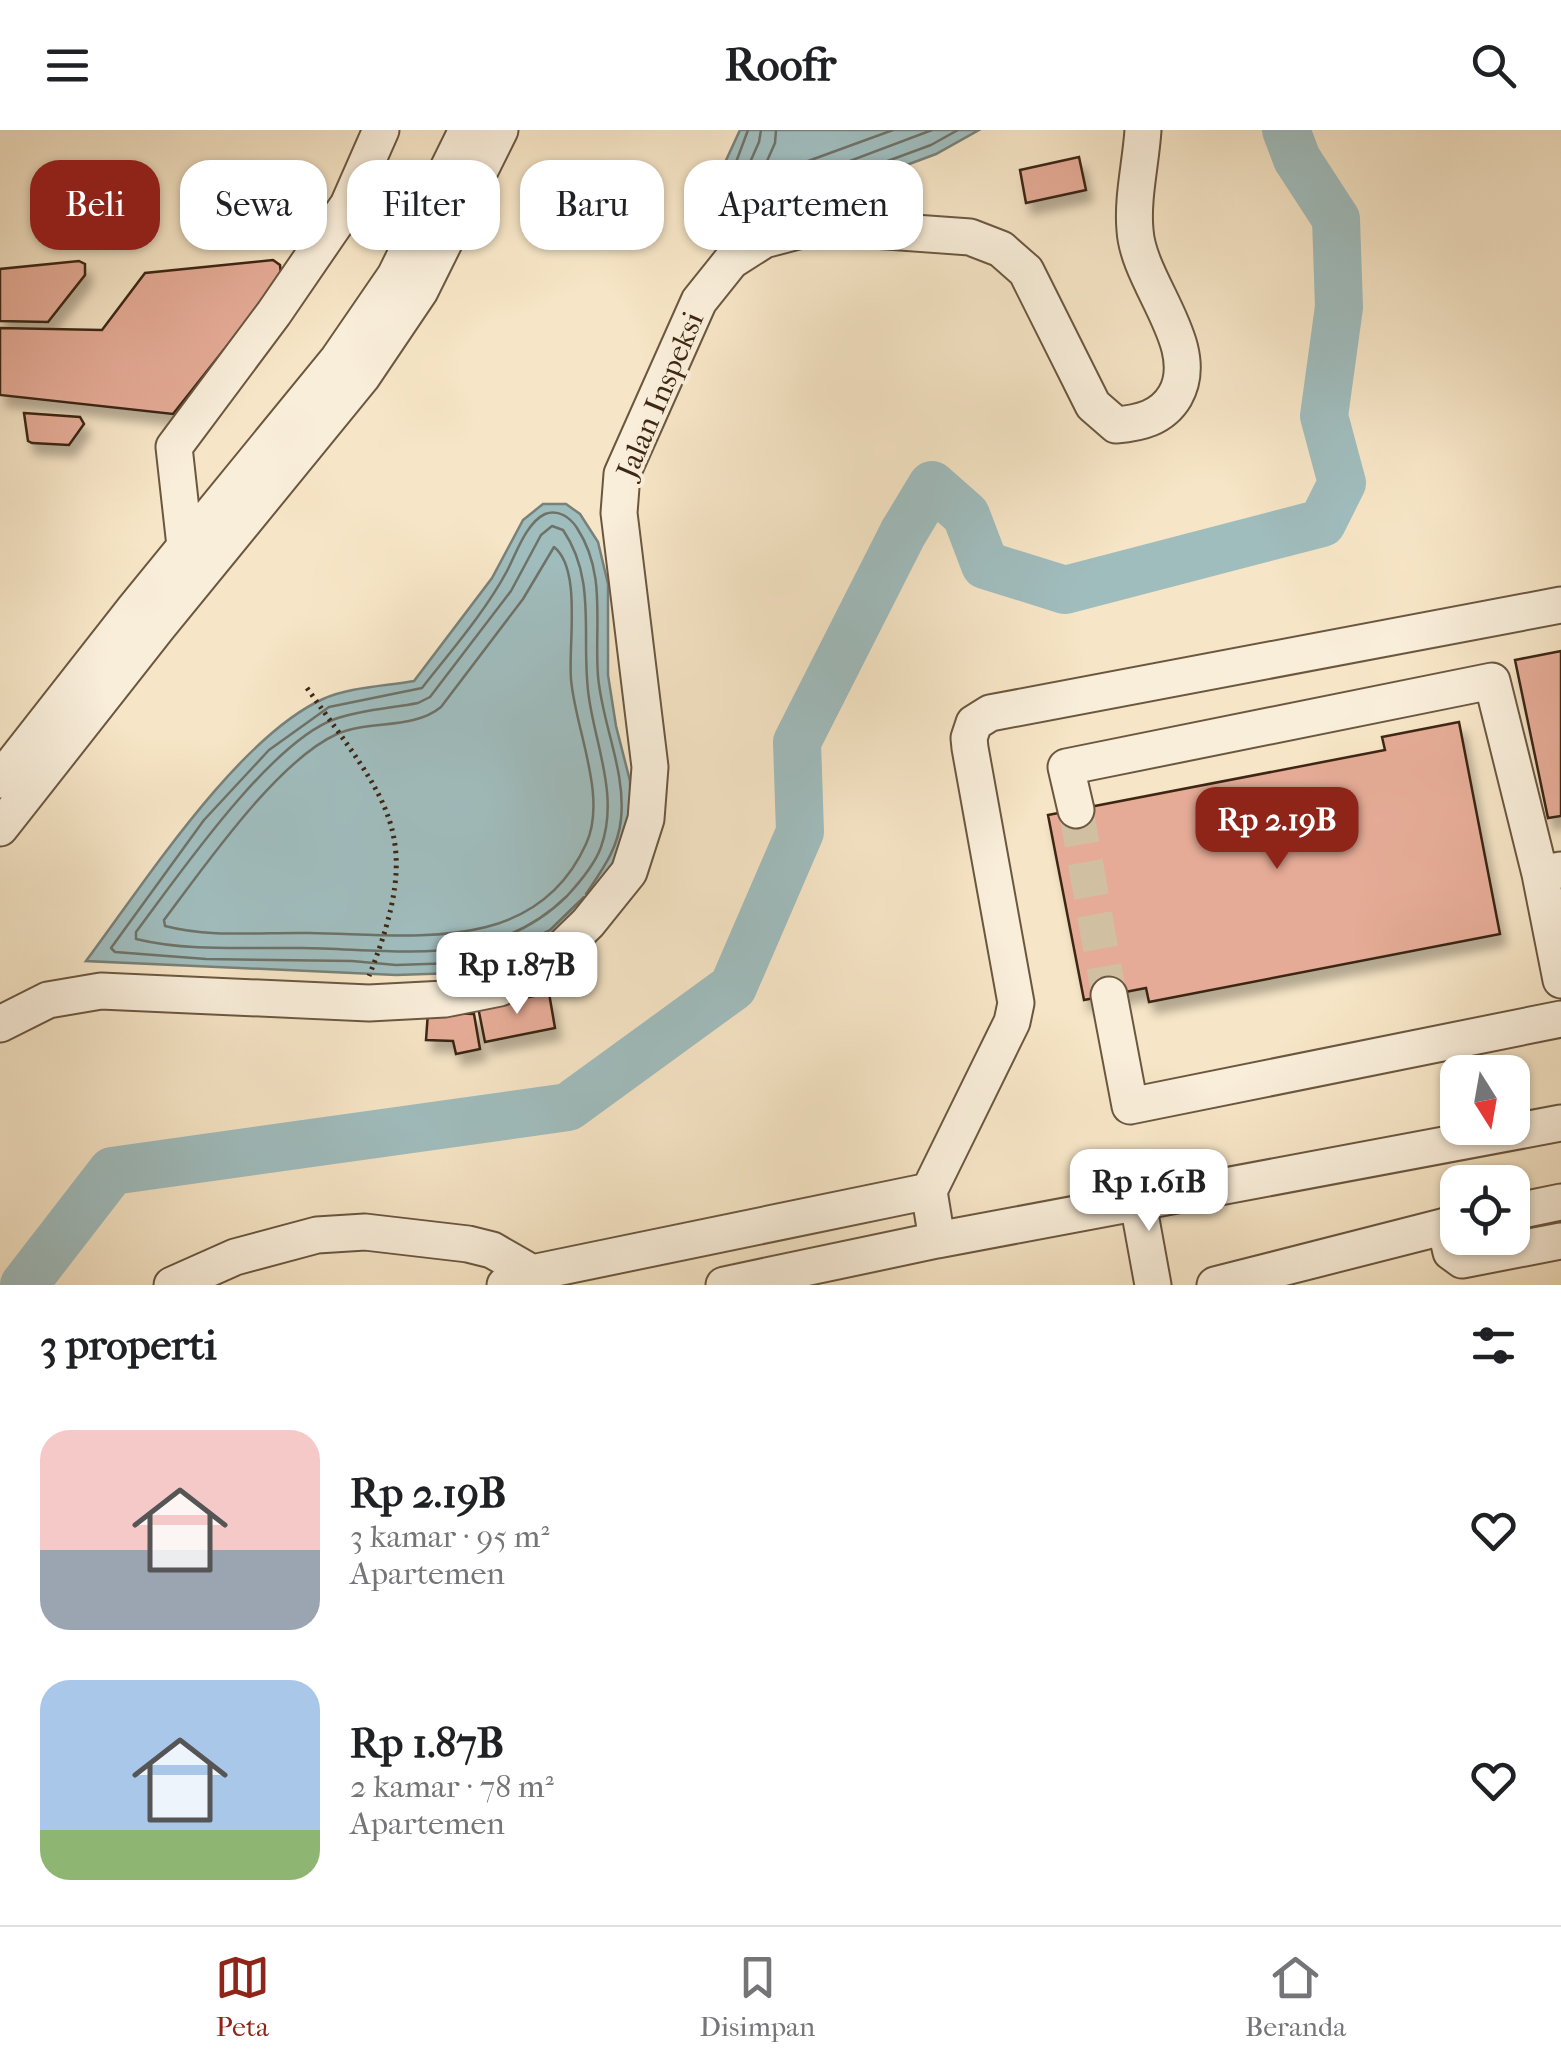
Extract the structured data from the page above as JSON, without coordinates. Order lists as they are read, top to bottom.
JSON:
{
  "streets": {
    "street": ["Jalan Inspeksi"]
  },
  "north": "bottom",
  "page": {
    "header": "Roofr",
    "chip": [
      "Beli",
      "Sewa",
      "Filter",
      "Baru",
      "Apartemen"
    ],
    "price": ["Rp 2.19B", "Rp 1.87B", "Rp 1.61B"],
    "heading": "3 properti",
    "list": [
      {
        "name": "Rp 2.19B",
        "note": "3 kamar · 95 m² · Apartemen"
      },
      {
        "name": "Rp 1.87B",
        "note": "2 kamar · 78 m² · Apartemen"
      }
    ],
    "tabs": ["Peta", "Disimpan", "Beranda"]
  }
}
